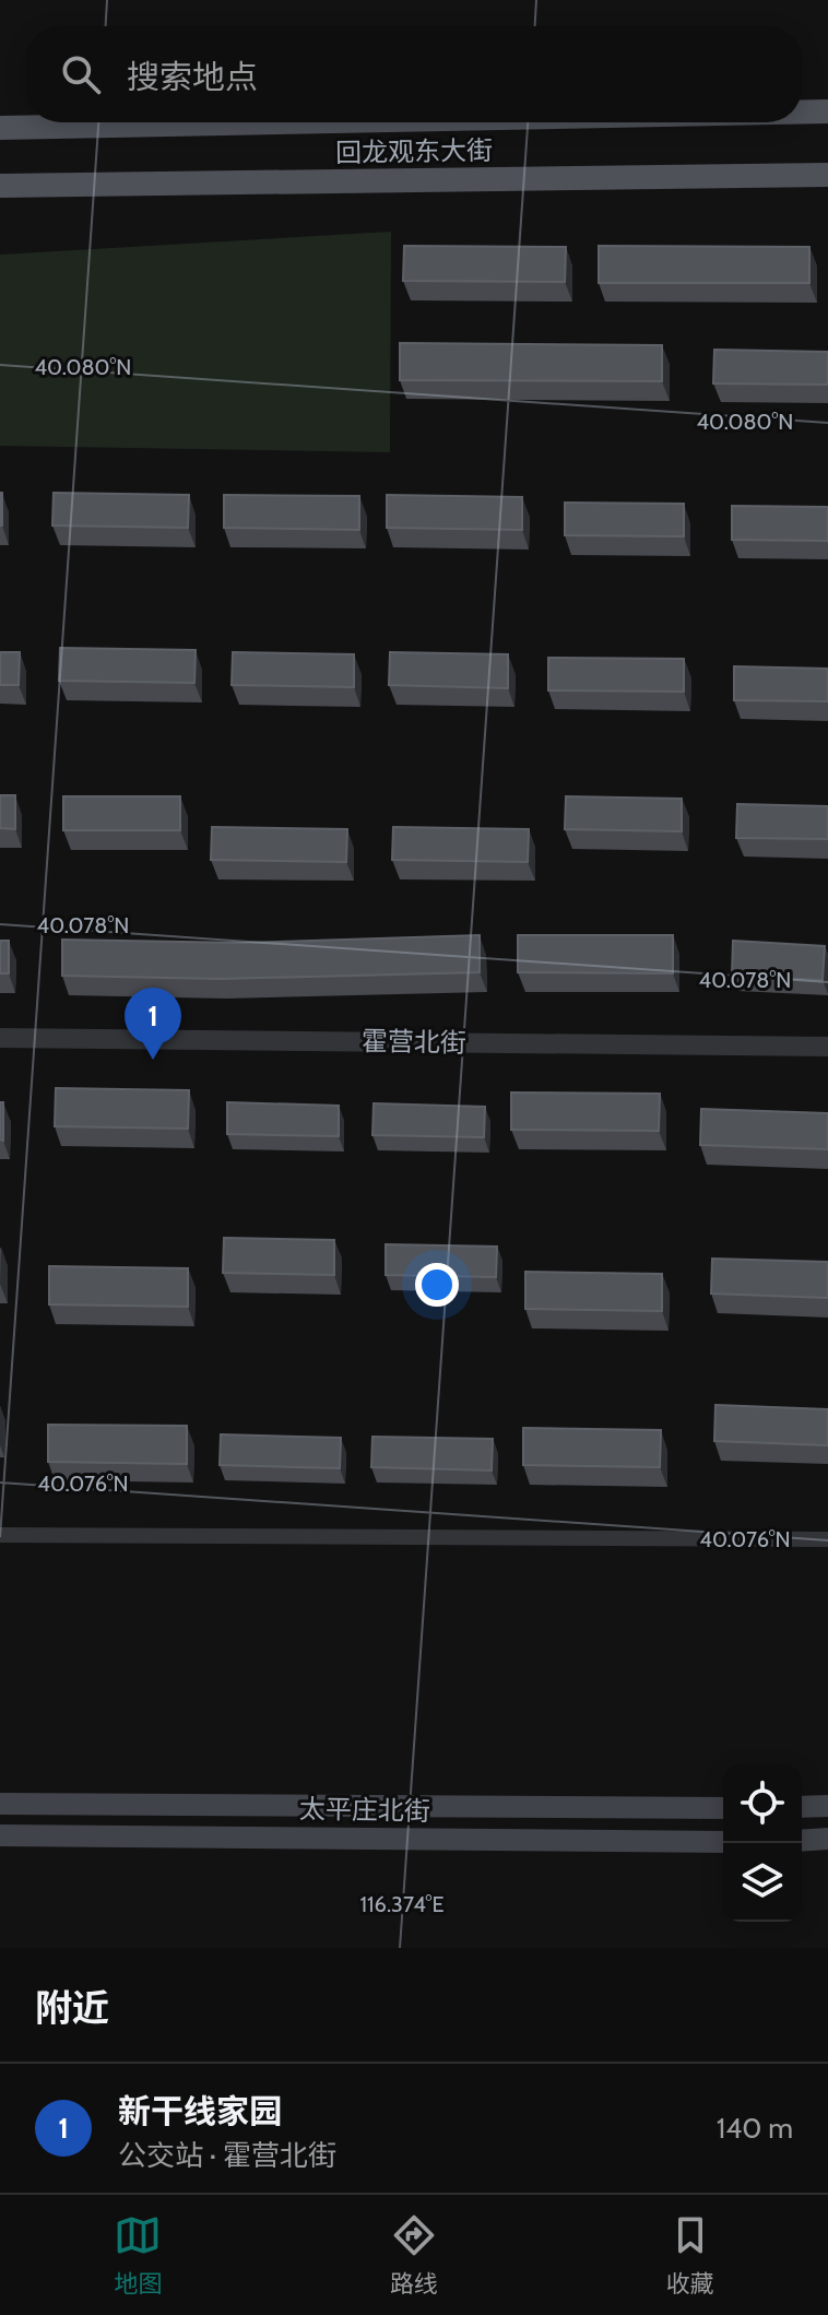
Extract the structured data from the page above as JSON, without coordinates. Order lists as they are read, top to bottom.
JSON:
{
  "streets": {
    "main road": ["回龙观东大街", "太平庄北街"],
    "street": ["霍营北街"]
  },
  "page": {
    "search": "搜索地点",
    "pins": "1",
    "heading": "附近",
    "list": [
      {
        "mark": "1",
        "name": "新干线家园",
        "note": "公交站 · 霍营北街",
        "value": "140 m"
      }
    ],
    "nav": ["地图", "路线", "收藏"]
  },
  "coordinates": [
    "40.080°N",
    "40.078°N",
    "40.076°N",
    "116.374°E"
  ]
}
